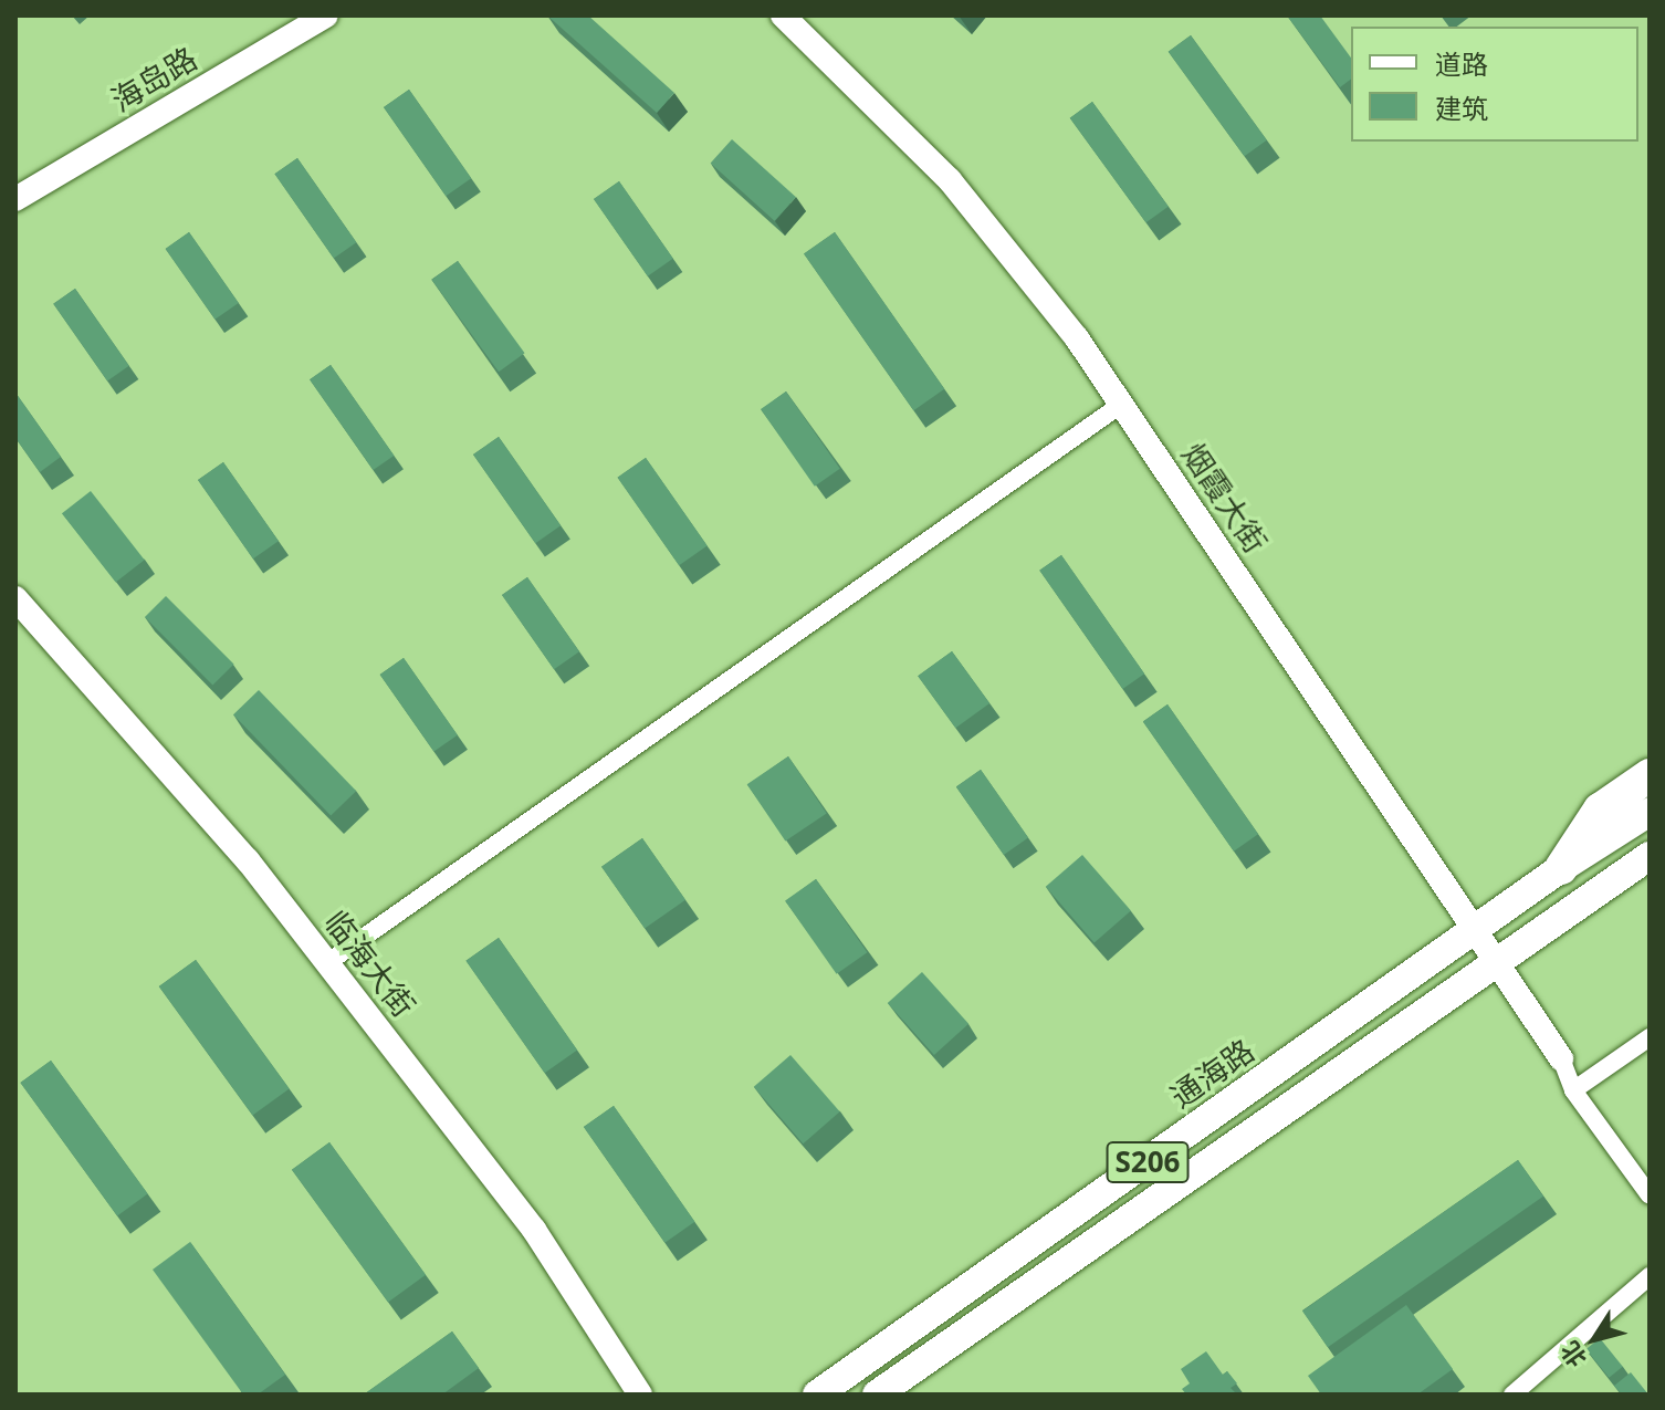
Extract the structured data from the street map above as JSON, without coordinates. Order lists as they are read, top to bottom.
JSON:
{
  "streets": {
    "main road": ["通海路", "S206"],
    "street": ["海岛路", "烟霞大街", "临海大街"]
  },
  "crossings": [
    ["烟霞大街", "通海路"],
    ["烟霞大街", "S206"]
  ],
  "legend": ["道路", "建筑"],
  "north": "bottom left"
}
